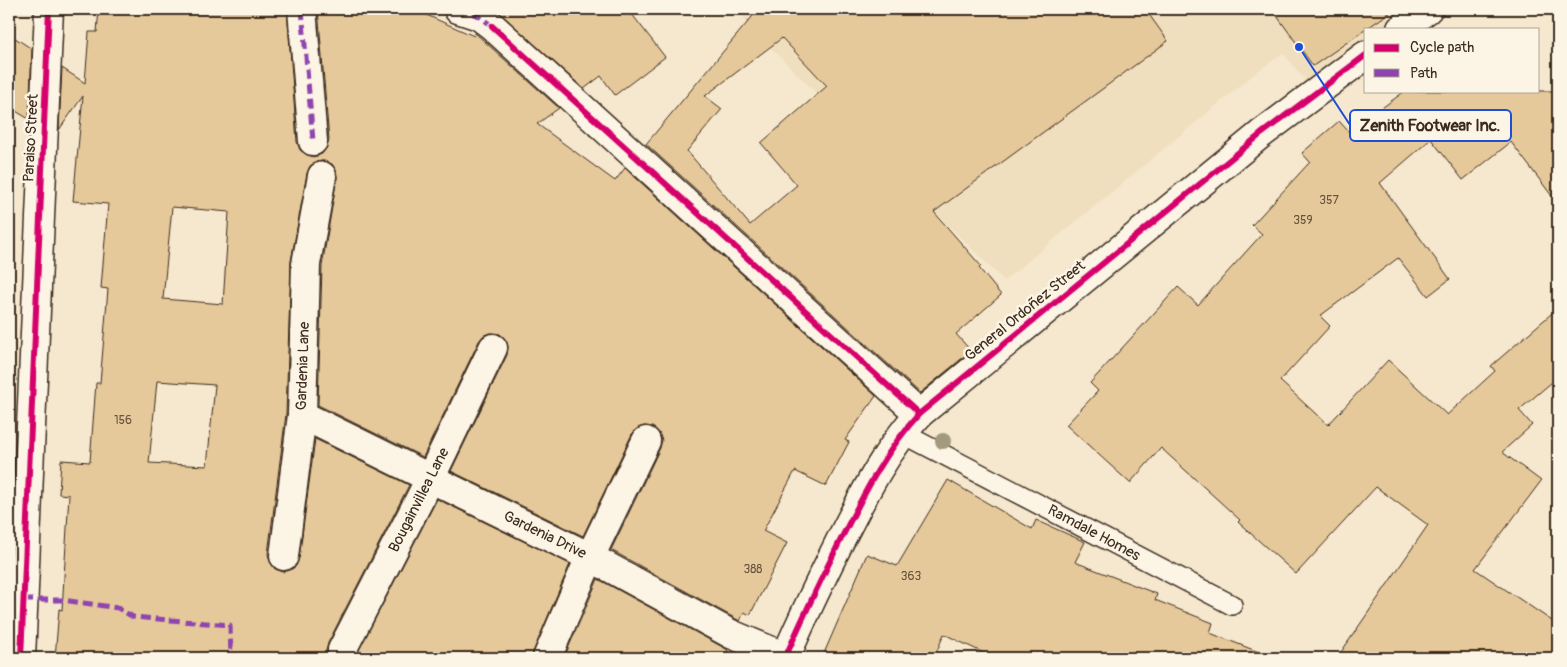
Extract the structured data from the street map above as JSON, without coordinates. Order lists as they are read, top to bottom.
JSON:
{
  "streets": {
    "street": [
      "Paraiso Street",
      "General Ordoñez Street",
      "Gardenia Lane",
      "Bougainvillea Lane",
      "Gardenia Drive"
    ],
    "lane": ["Ramdale Homes"]
  },
  "crossings": [
    ["General Ordoñez Street", "Ramdale Homes"],
    ["General Ordoñez Street", "Gardenia Drive"],
    ["Gardenia Lane", "Gardenia Drive"],
    ["Bougainvillea Lane", "Gardenia Drive"]
  ],
  "places": ["Zenith Footwear Inc."],
  "house_numbers": [
    "357",
    "359",
    "156",
    "388",
    "363"
  ],
  "legend": ["Cycle path", "Path"]
}
